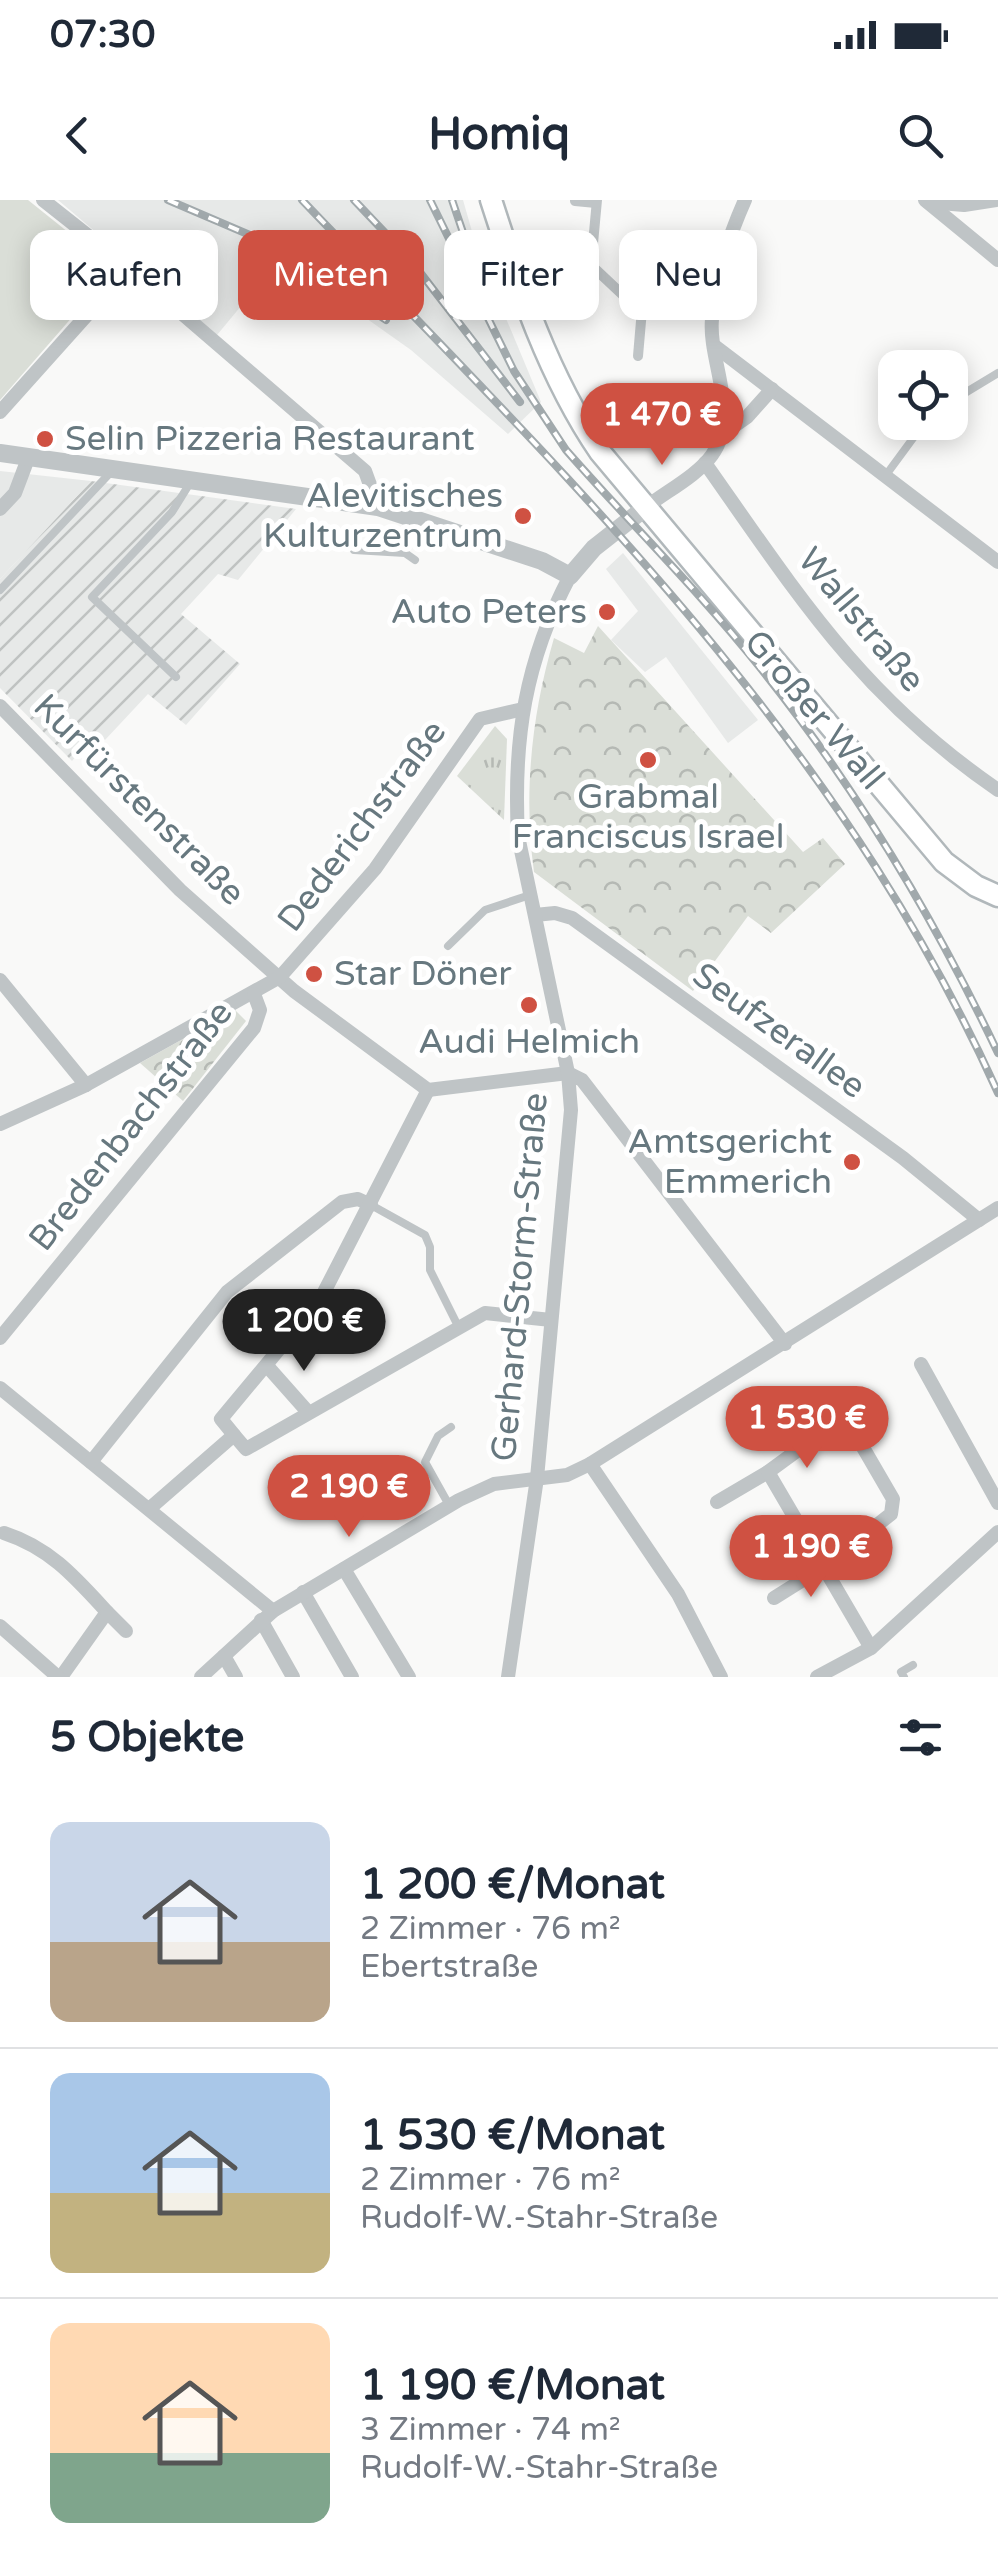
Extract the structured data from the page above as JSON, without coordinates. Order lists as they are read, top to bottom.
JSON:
{
  "streets": {
    "main road": ["Großer Wall"],
    "street": [
      "Wallstraße",
      "Kurfürstenstraße",
      "Dederichstraße",
      "Seufzerallee",
      "Bredenbachstraße",
      "Gerhard-Storm-Straße"
    ]
  },
  "crossings": [
    ["Großer Wall", "Gerhard-Storm-Straße"],
    ["Kurfürstenstraße", "Dederichstraße"],
    ["Dederichstraße", "Bredenbachstraße"],
    ["Dederichstraße", "Gerhard-Storm-Straße"],
    ["Seufzerallee", "Gerhard-Storm-Straße"]
  ],
  "places": [
    "Selin Pizzeria Restaurant",
    "Alevitisches Kulturzentrum",
    "Auto Peters",
    "Grabmal Franciscus Israel",
    "Star Döner",
    "Audi Helmich",
    "Amtsgericht Emmerich"
  ],
  "page": {
    "status": "07:30",
    "header": "Homiq",
    "chip": [
      "Kaufen",
      "Mieten",
      "Filter",
      "Neu"
    ],
    "price": [
      "1 470 €",
      "1 200 €",
      "1 530 €",
      "2 190 €",
      "1 190 €"
    ],
    "heading": "5 Objekte",
    "list": [
      {
        "name": "1 200 €/Monat",
        "note": "2 Zimmer · 76 m² · Ebertstraße"
      },
      {
        "name": "1 530 €/Monat",
        "note": "2 Zimmer · 76 m² · Rudolf-W.-Stahr-Straße"
      },
      {
        "name": "1 190 €/Monat",
        "note": "3 Zimmer · 74 m² · Rudolf-W.-Stahr-Straße"
      }
    ]
  }
}
